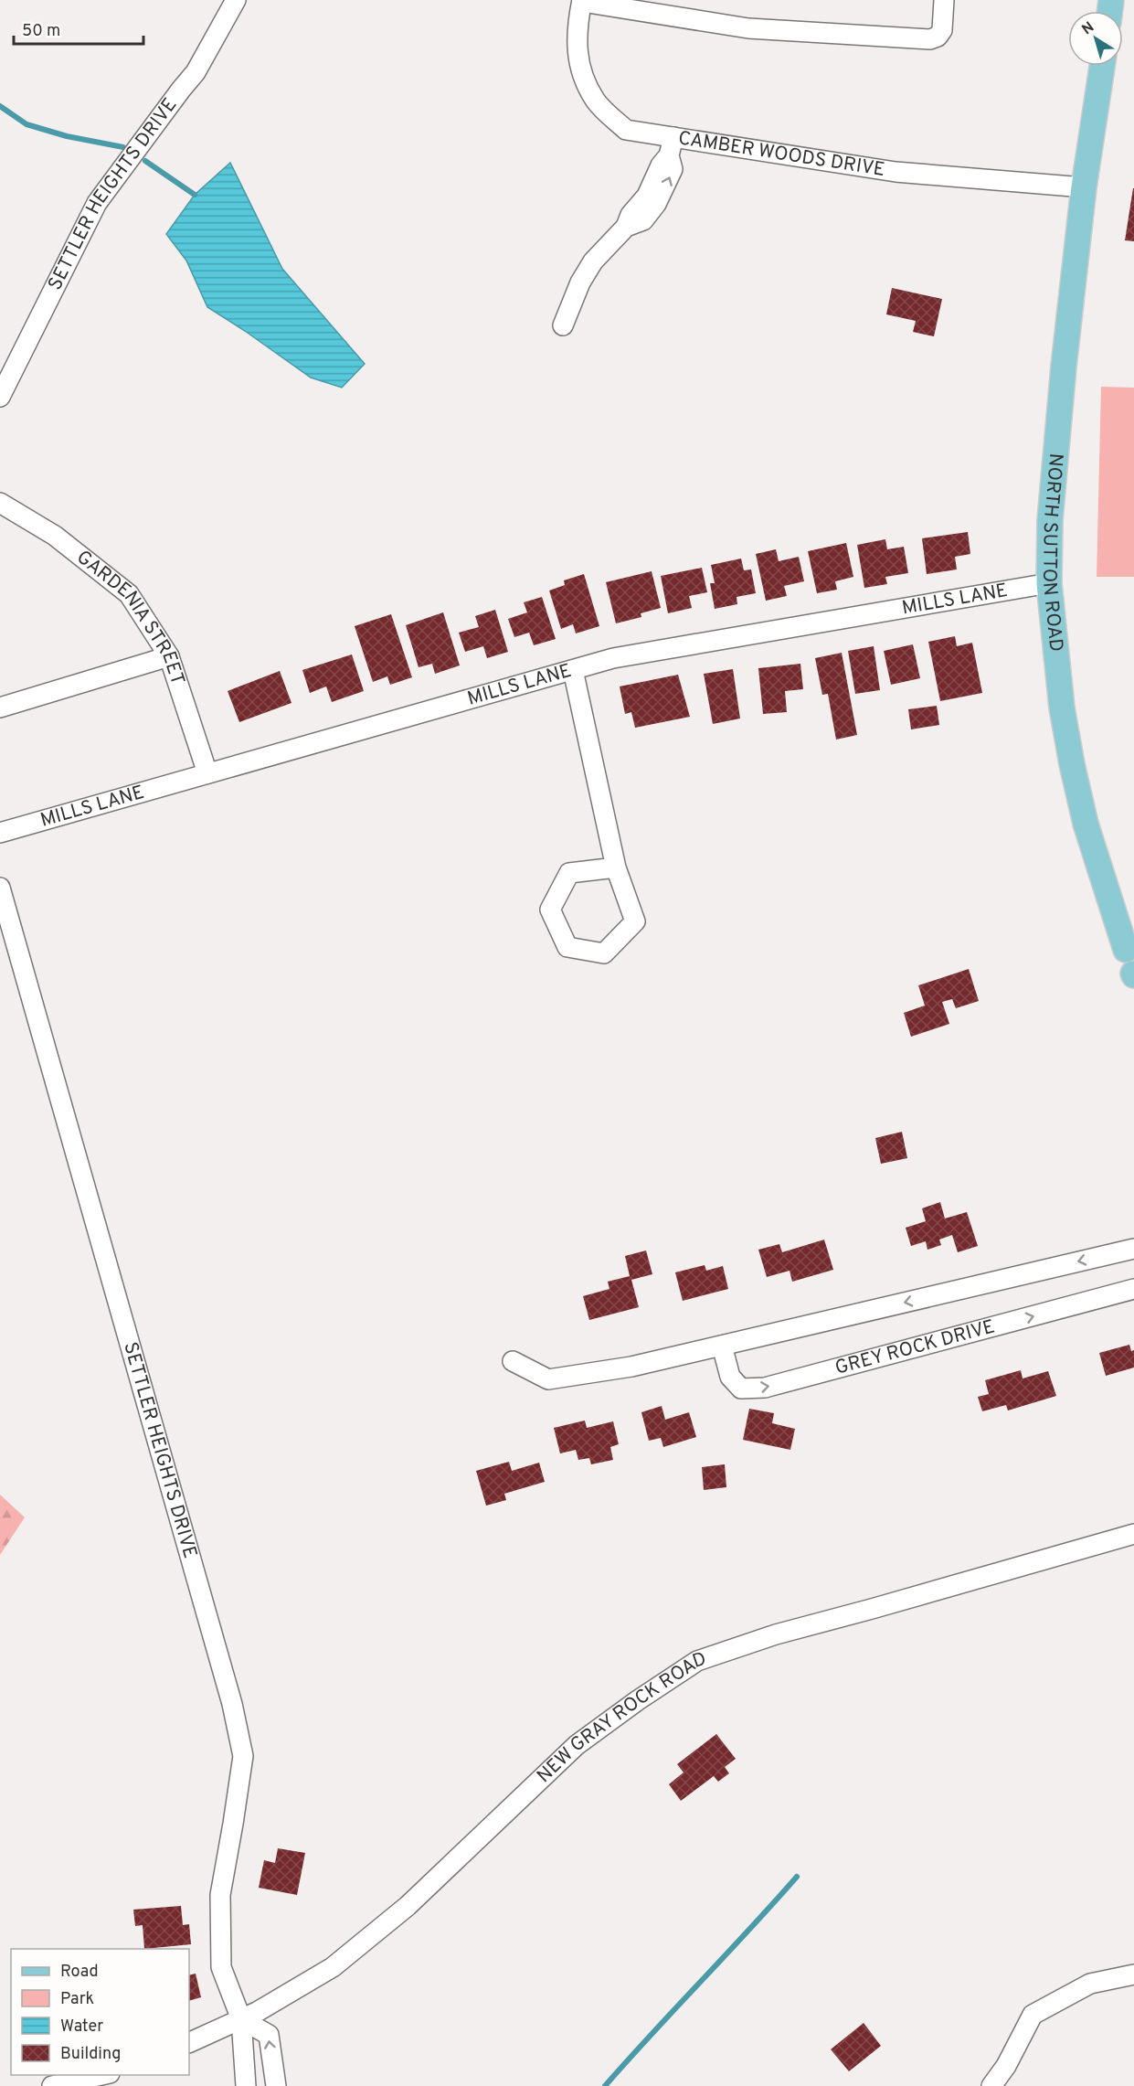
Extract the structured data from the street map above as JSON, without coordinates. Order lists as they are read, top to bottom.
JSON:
{
  "streets": {
    "main road": ["NORTH SUTTON ROAD"],
    "street": [
      "CAMBER WOODS DRIVE",
      "SETTLER HEIGHTS DRIVE",
      "MILLS LANE",
      "GARDENIA STREET",
      "GREY ROCK DRIVE",
      "NEW GRAY ROCK ROAD"
    ]
  },
  "crossings": [
    ["CAMBER WOODS DRIVE", "NORTH SUTTON ROAD"],
    ["SETTLER HEIGHTS DRIVE", "NEW GRAY ROCK ROAD"],
    ["NORTH SUTTON ROAD", "MILLS LANE"],
    ["MILLS LANE", "GARDENIA STREET"]
  ],
  "legend": [
    "Road",
    "Park",
    "Water",
    "Building"
  ],
  "scale_bar": "50 m",
  "north": "top left"
}
